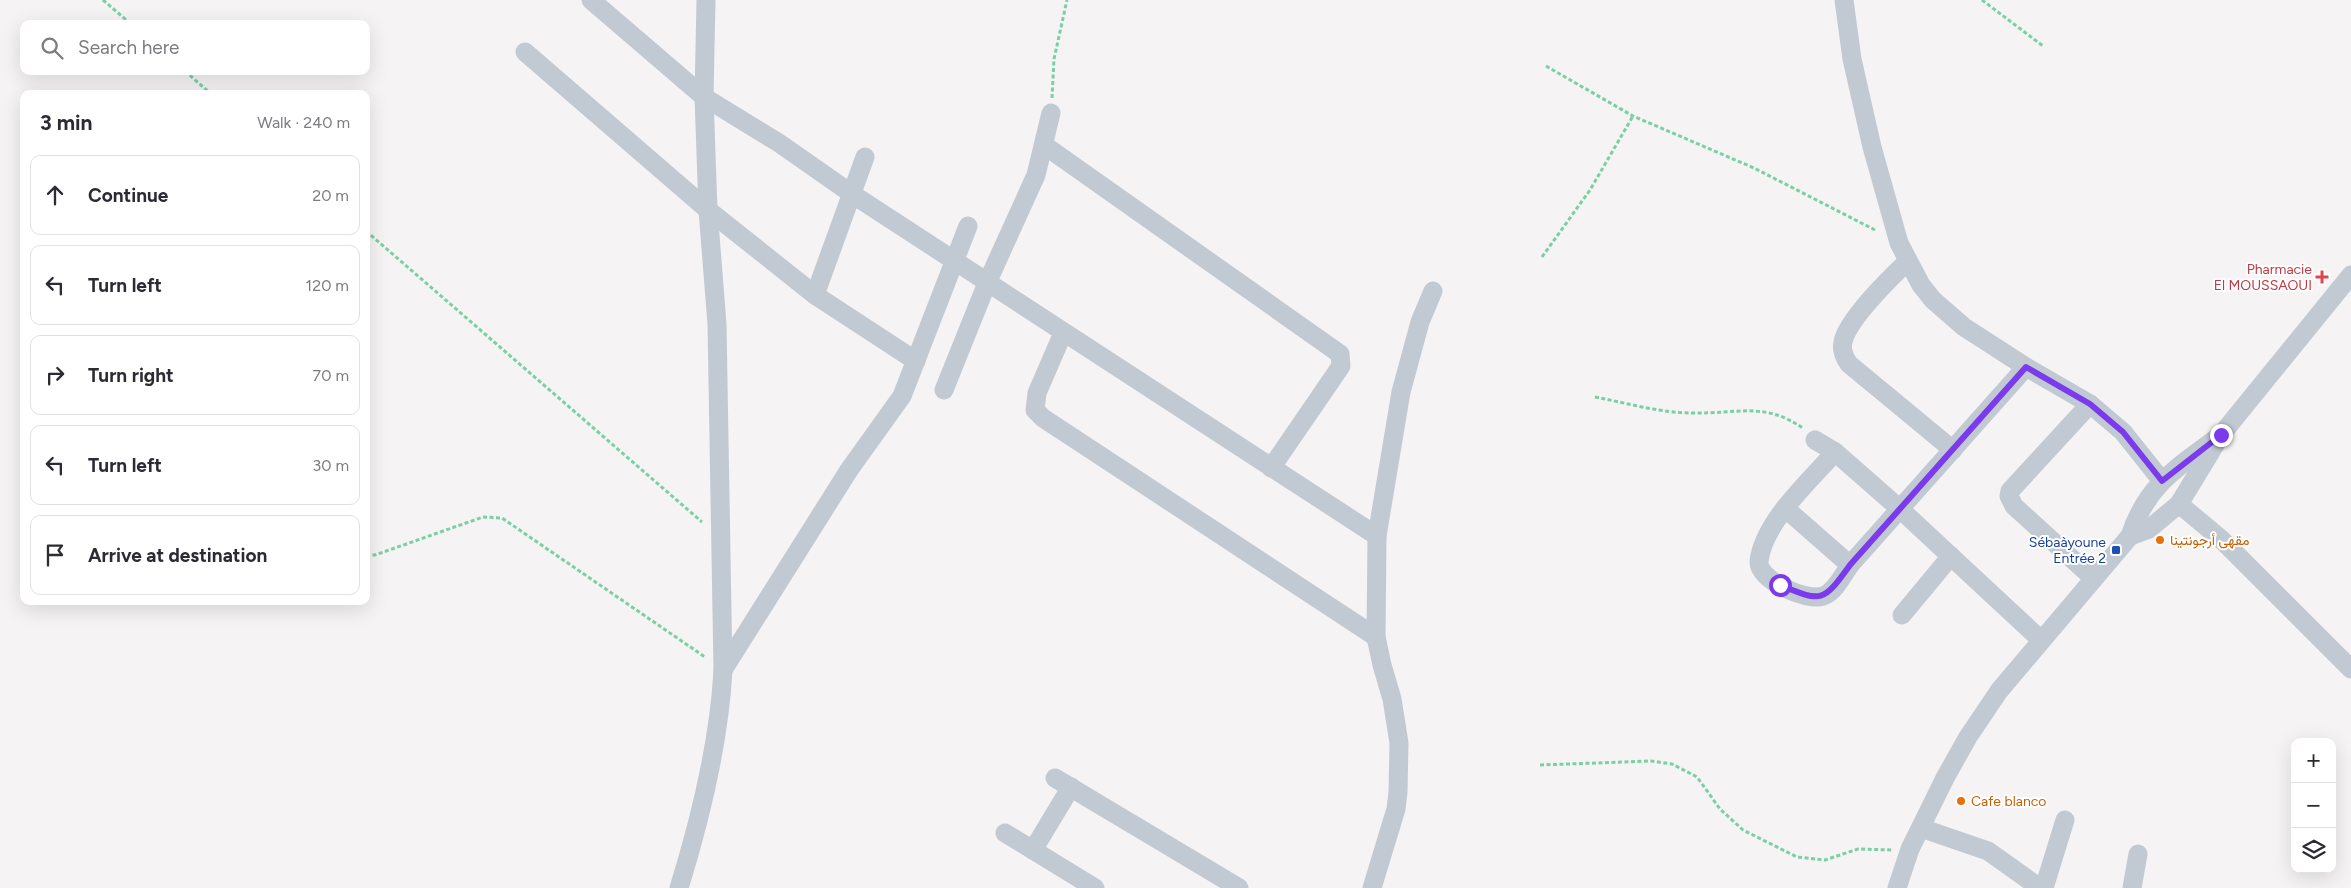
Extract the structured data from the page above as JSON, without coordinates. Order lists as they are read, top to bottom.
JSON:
{
  "places": {
    "health": ["Pharmacie El MOUSSAOUI"],
    "other": ["مقهى أرجونتينا", "Cafe blanco"],
    "transit": ["Sébaàyoune Entrée 2"]
  },
  "page": {
    "search": "Search here",
    "heading": ["3 min", "Walk · 240 m"],
    "list": [
      ["Continue", "20 m"],
      ["Turn left", "120 m"],
      ["Turn right", "70 m"],
      ["Turn left", "30 m"],
      "Arrive at destination"
    ],
    "map_buttons": ["+", "−"]
  }
}
